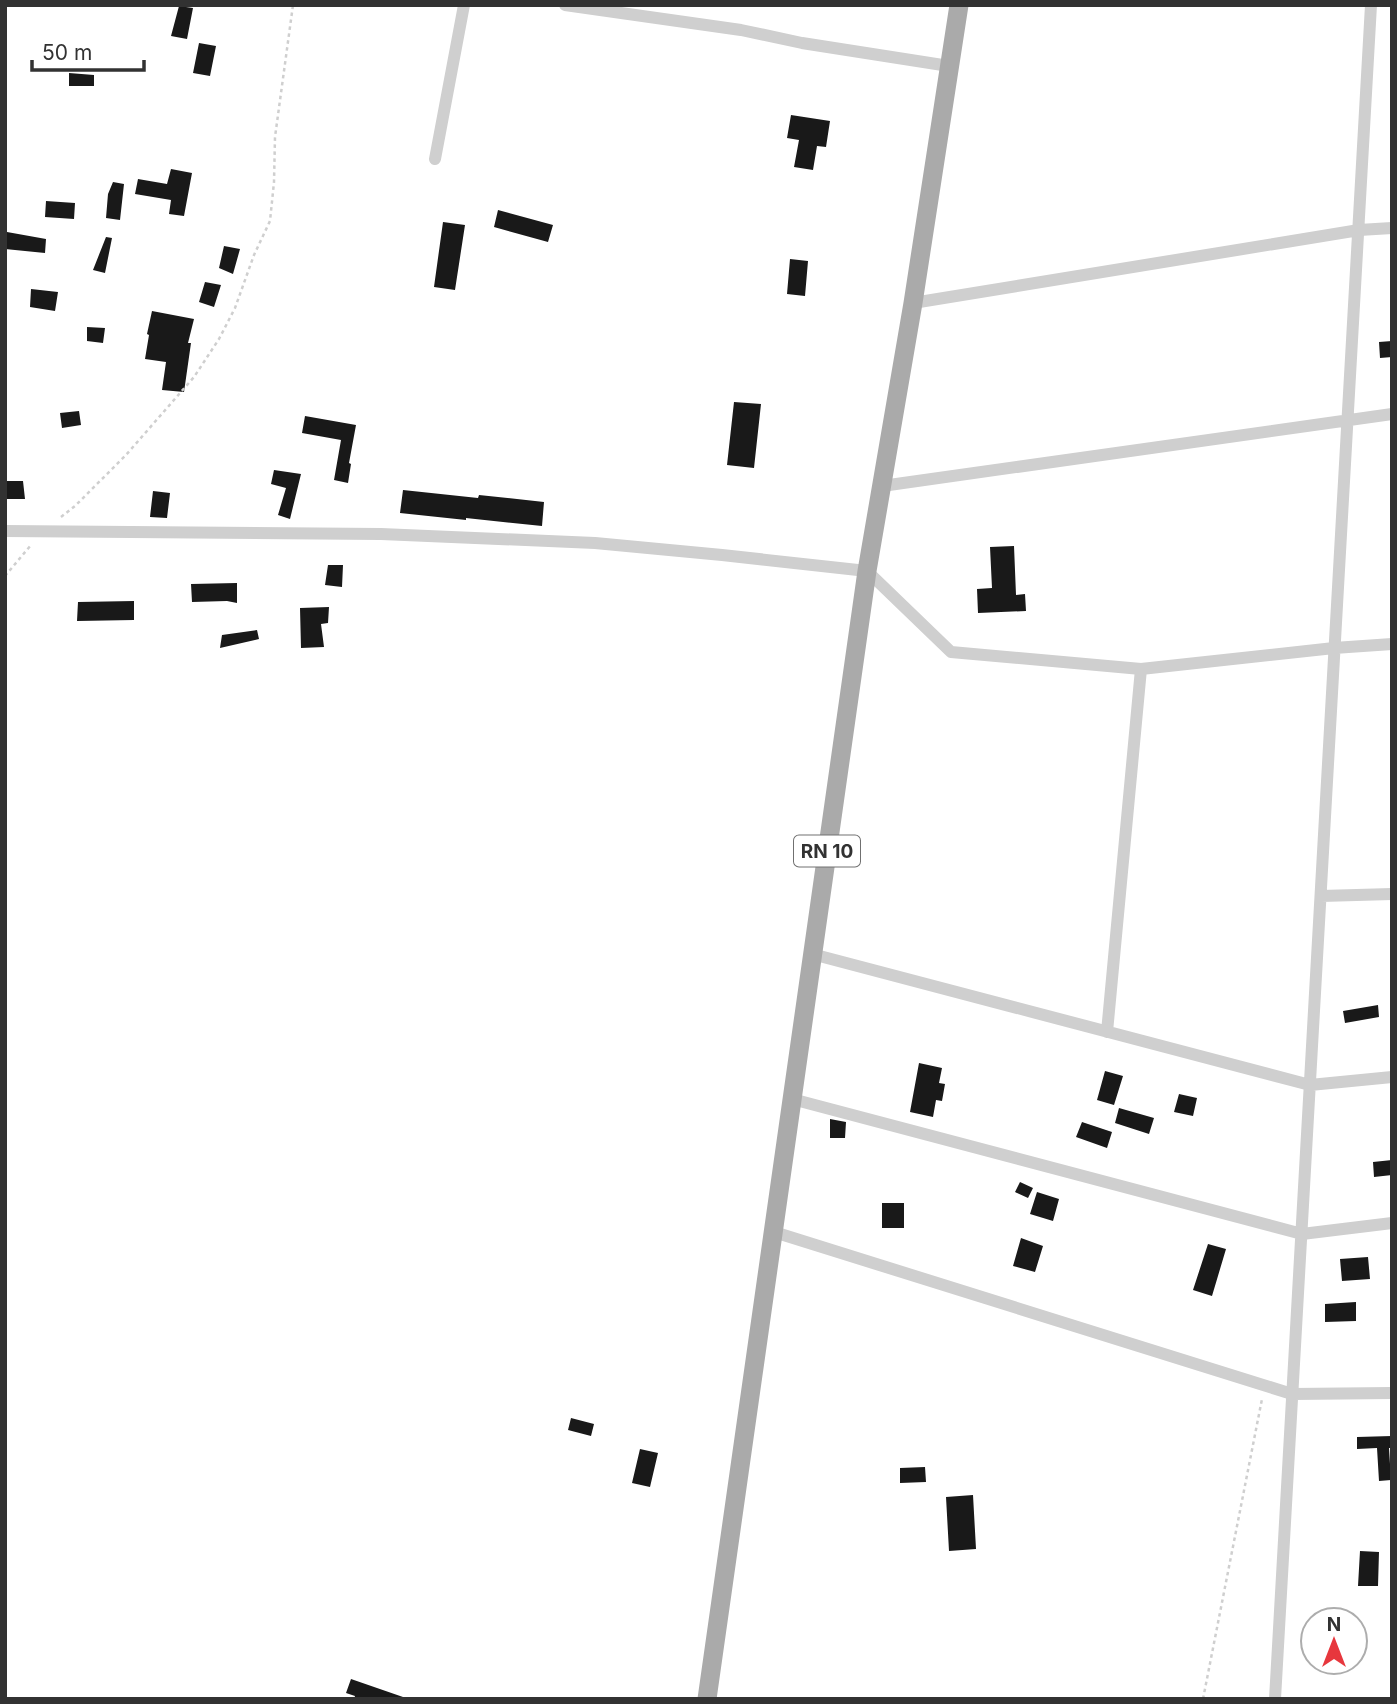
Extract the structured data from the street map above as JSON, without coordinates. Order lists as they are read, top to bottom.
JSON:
{
  "streets": {
    "main road": ["RN 10"]
  },
  "scale_bar": "50 m",
  "north": "top"
}
